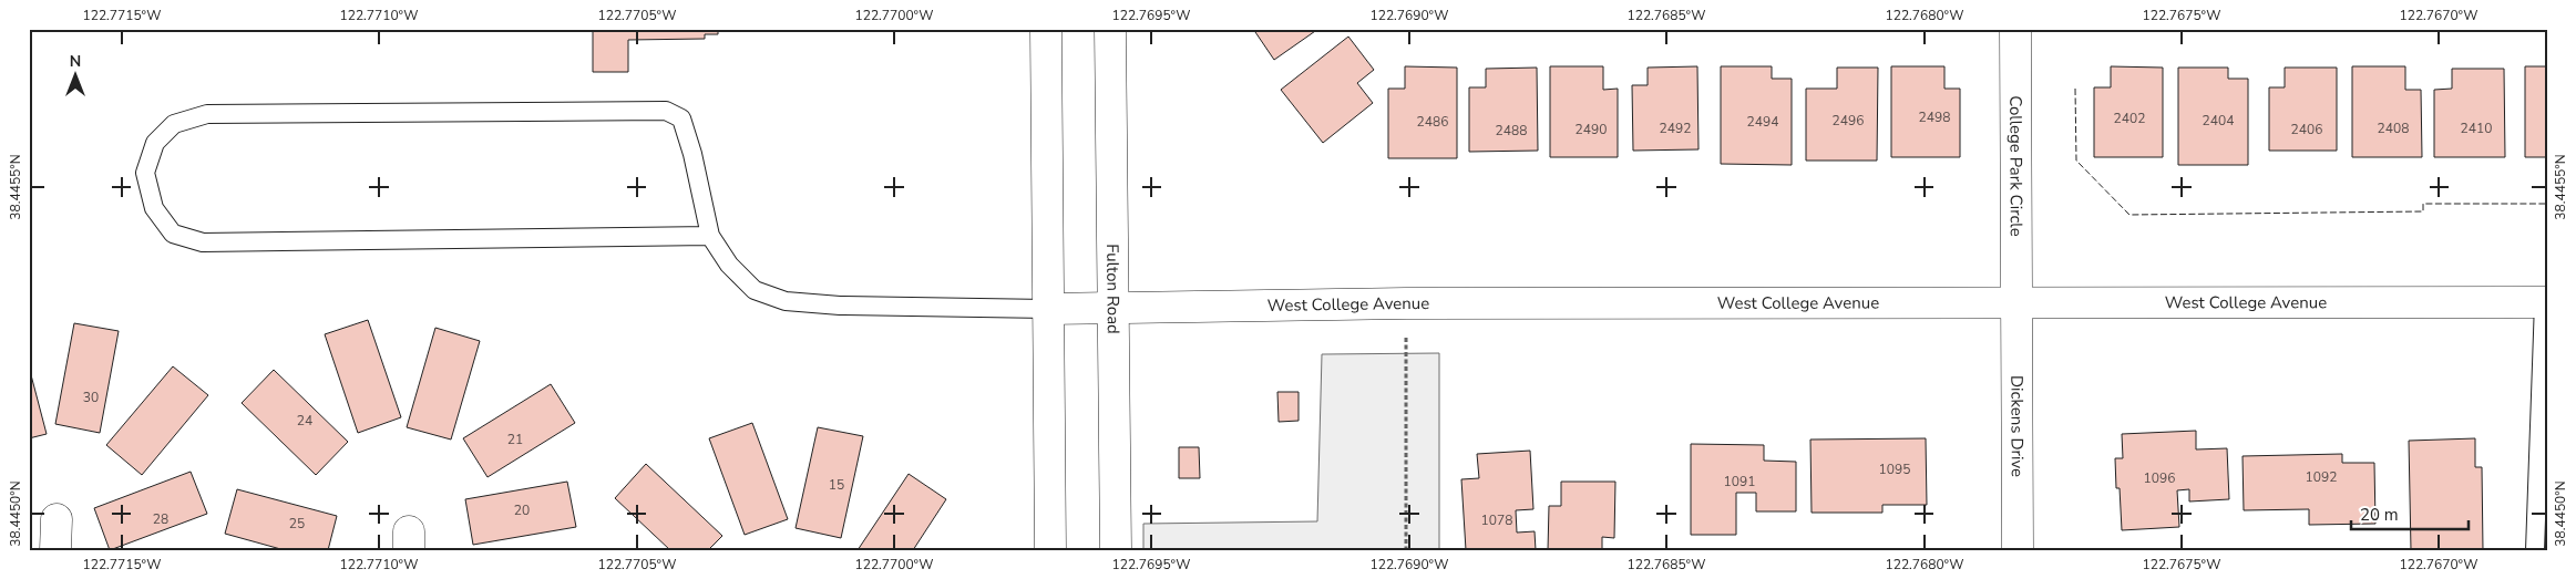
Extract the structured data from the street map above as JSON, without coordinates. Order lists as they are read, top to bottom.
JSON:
{
  "streets": {
    "main road": [
      "College Park Circle",
      "Fulton Road",
      "West College Avenue",
      "Dickens Drive"
    ]
  },
  "crossings": [
    ["College Park Circle", "West College Avenue"],
    ["College Park Circle", "Dickens Drive"],
    ["Fulton Road", "West College Avenue"],
    ["West College Avenue", "Dickens Drive"]
  ],
  "house_numbers": [
    "2498",
    "2402",
    "2496",
    "2404",
    "2486",
    "2494",
    "2492",
    "2408",
    "2410",
    "2490",
    "2406",
    "2488",
    "30",
    "24",
    "21",
    "1095",
    "1092",
    "1096",
    "1091",
    "15",
    "20",
    "28",
    "1078",
    "25"
  ],
  "scale_bar": "20 m",
  "north": "top",
  "coordinates": [
    "122.7715°W",
    "122.7710°W",
    "122.7705°W",
    "122.7700°W",
    "122.7695°W",
    "122.7690°W",
    "122.7685°W",
    "122.7680°W",
    "122.7675°W",
    "122.7670°W",
    "38.4455°N",
    "38.4450°N"
  ]
}
